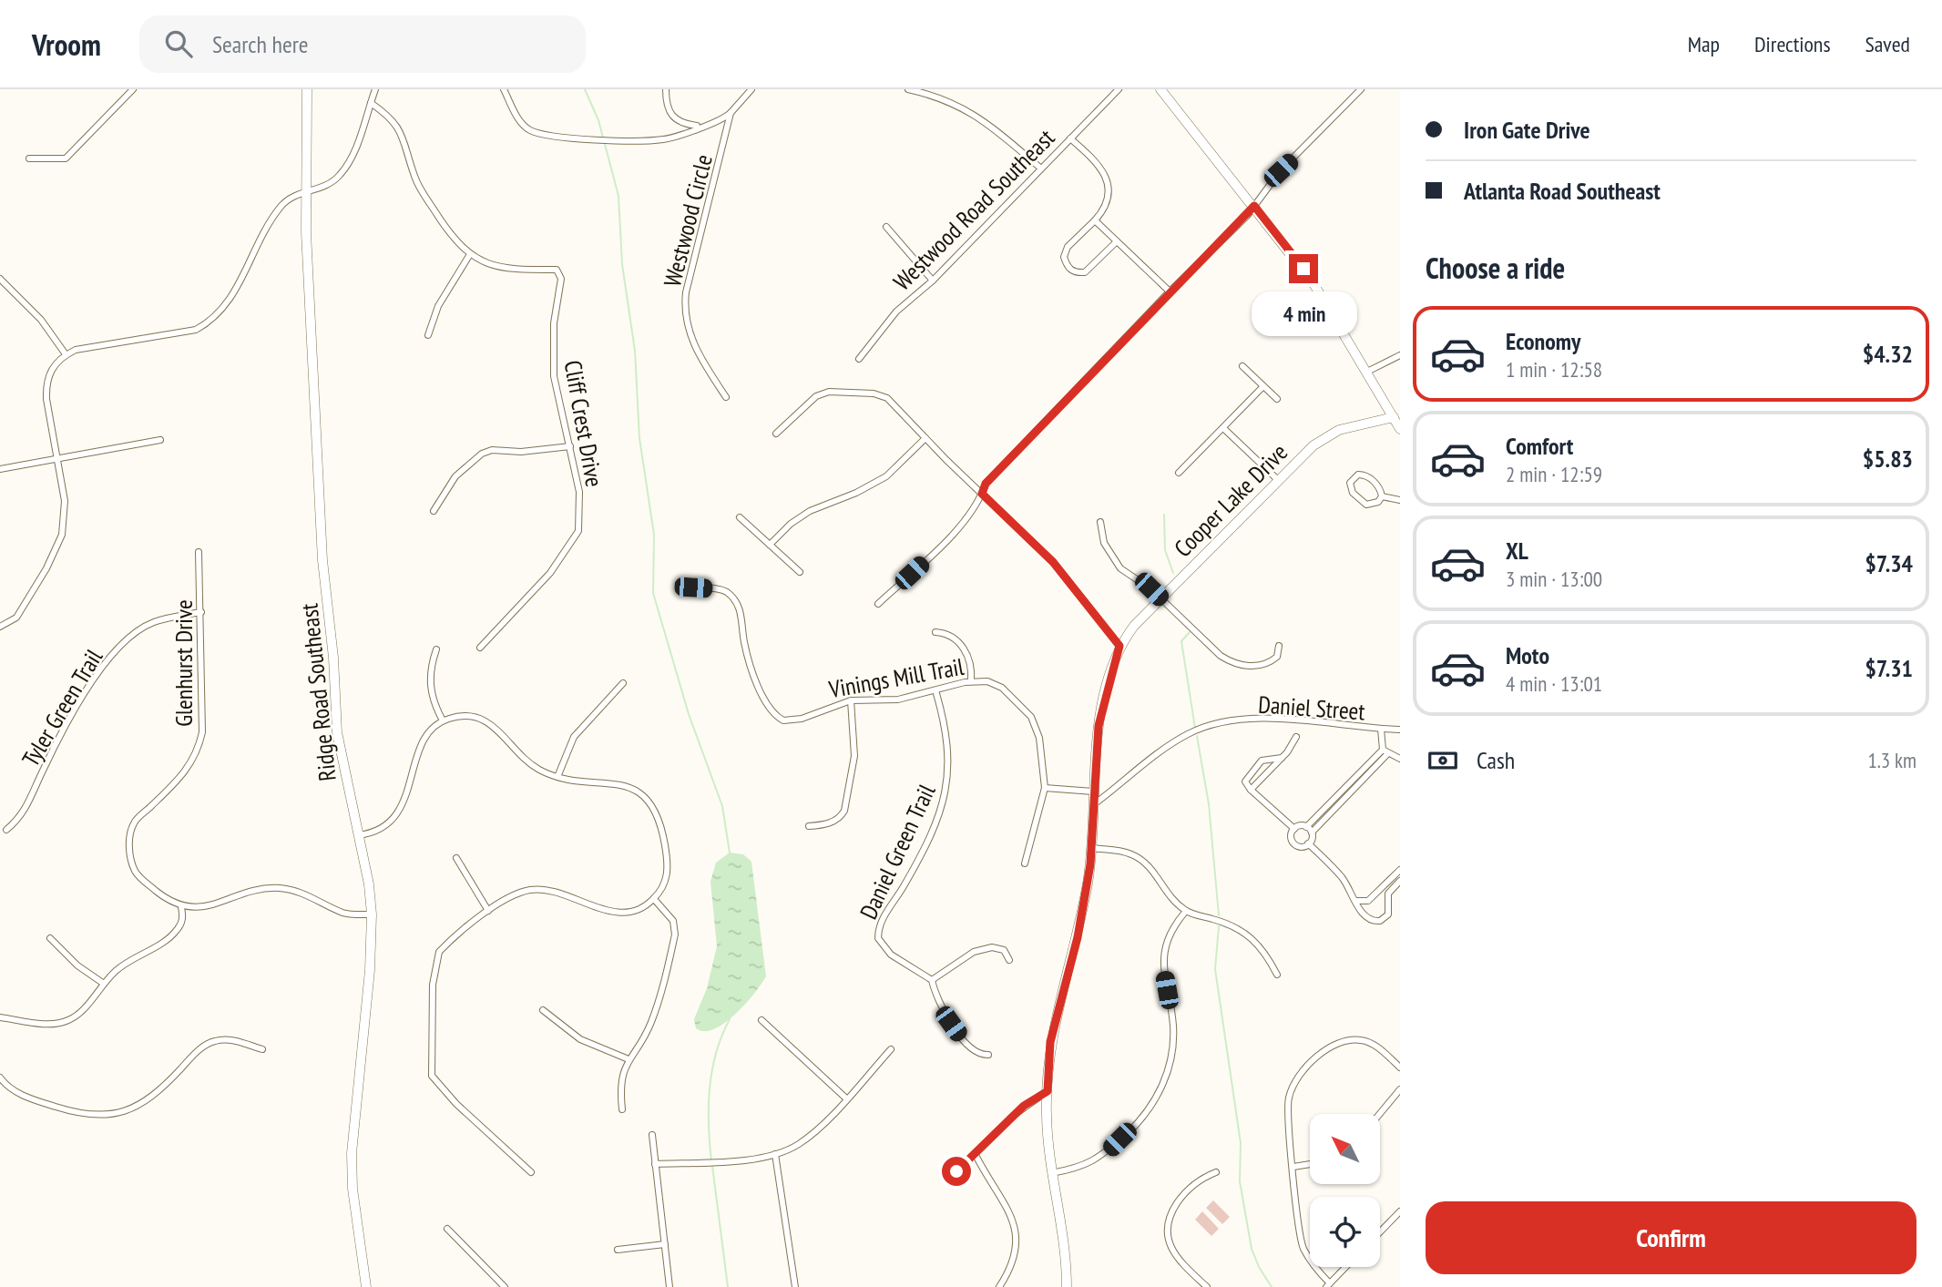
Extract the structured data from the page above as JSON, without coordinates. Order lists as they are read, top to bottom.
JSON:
{
  "streets": {
    "street": [
      "Westwood Road Southeast",
      "Westwood Circle",
      "Cliff Crest Drive",
      "Cooper Lake Drive",
      "Glenhurst Drive",
      "Vinings Mill Trail",
      "Ridge Road Southeast",
      "Tyler Green Trail",
      "Daniel Street",
      "Daniel Green Trail"
    ]
  },
  "crossings": [
    ["Cooper Lake Drive", "Daniel Street"],
    ["Glenhurst Drive", "Tyler Green Trail"],
    ["Vinings Mill Trail", "Daniel Green Trail"]
  ],
  "north": "top left",
  "page": {
    "header": "Vroom",
    "search": "Search here",
    "nav": ["Map", "Directions", "Saved"],
    "banner": ["Iron Gate Drive", "Atlanta Road Southeast"],
    "heading": "Choose a ride",
    "bubble": "4 min",
    "list": [
      {
        "name": "Economy",
        "note": "1 min · 12:58",
        "value": "$4.32"
      },
      {
        "name": "Comfort",
        "note": "2 min · 12:59",
        "value": "$5.83"
      },
      {
        "name": "XL",
        "note": "3 min · 13:00",
        "value": "$7.34"
      },
      {
        "name": "Moto",
        "note": "4 min · 13:01",
        "value": "$7.31"
      }
    ],
    "pay": ["Cash", "1.3 km"],
    "buttons": "Confirm"
  }
}
